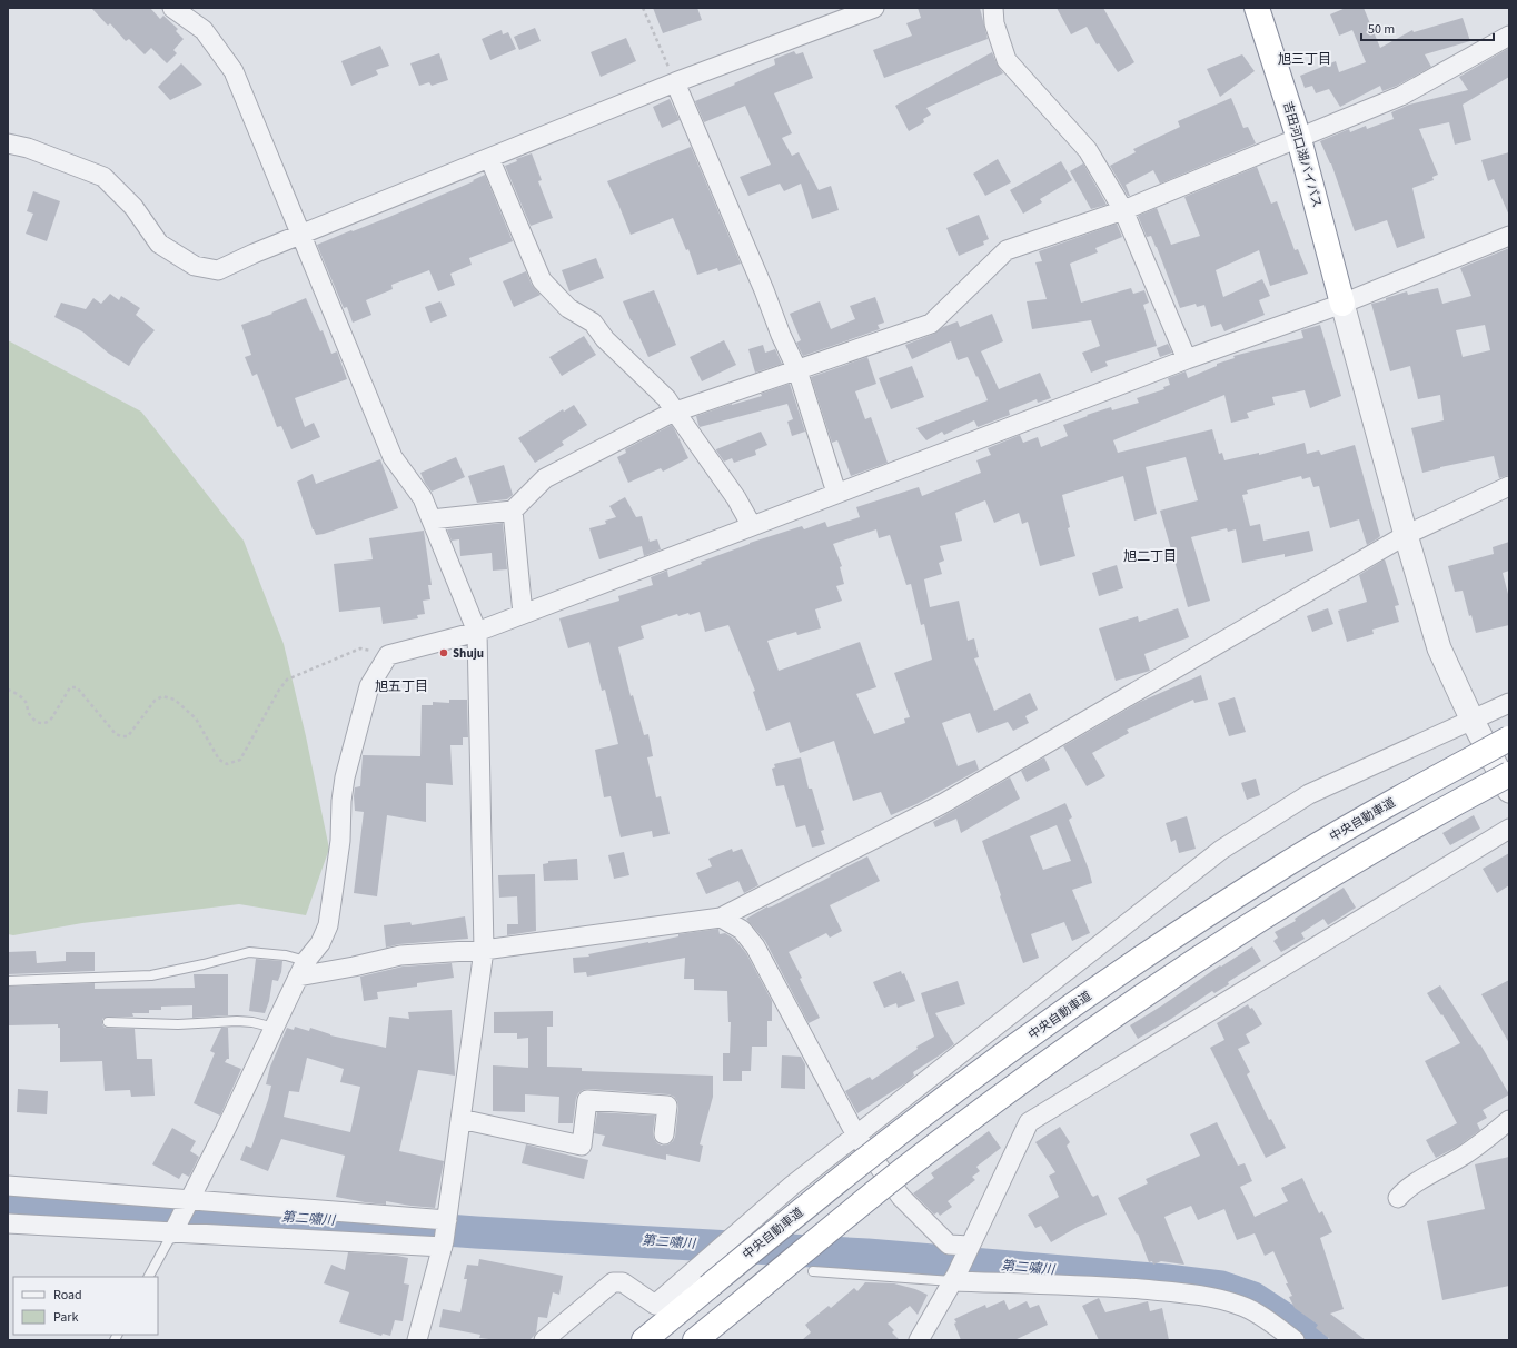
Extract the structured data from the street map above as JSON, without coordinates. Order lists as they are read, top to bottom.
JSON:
{
  "streets": {
    "highway": ["吉田河口湖バイパス", "中央自動車道"]
  },
  "districts": ["旭三丁目", "旭二丁目", "旭五丁目"],
  "water": ["第二嘯川"],
  "places": ["Shuju"],
  "legend": ["Road", "Park"],
  "scale_bar": "50 m"
}
